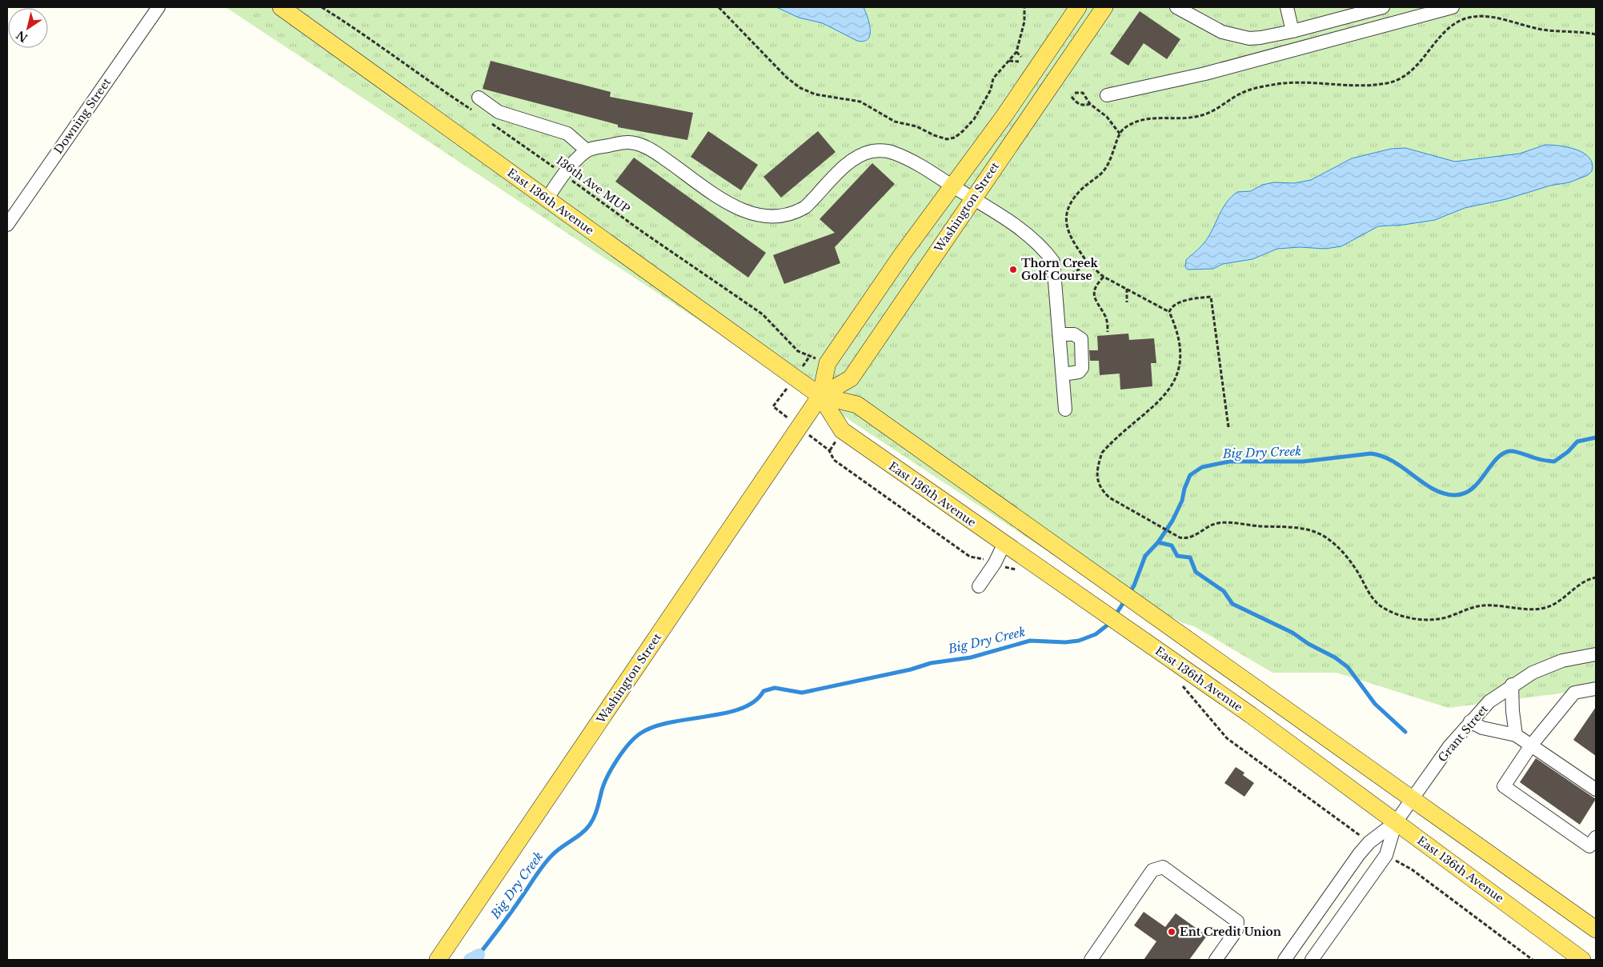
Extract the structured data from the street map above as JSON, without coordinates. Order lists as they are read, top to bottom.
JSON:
{
  "streets": {
    "main road": ["East 136th Avenue", "Washington Street"],
    "street": ["Downing Street", "Grant Street"],
    "path": ["136th Ave MUP"]
  },
  "crossings": [
    ["136th Ave MUP", "Washington Street"],
    ["East 136th Avenue", "Washington Street"],
    ["East 136th Avenue", "Grant Street"]
  ],
  "water": ["Big Dry Creek"],
  "places": ["Thorn Creek Golf Course", "Ent Credit Union"],
  "north": "bottom left"
}
